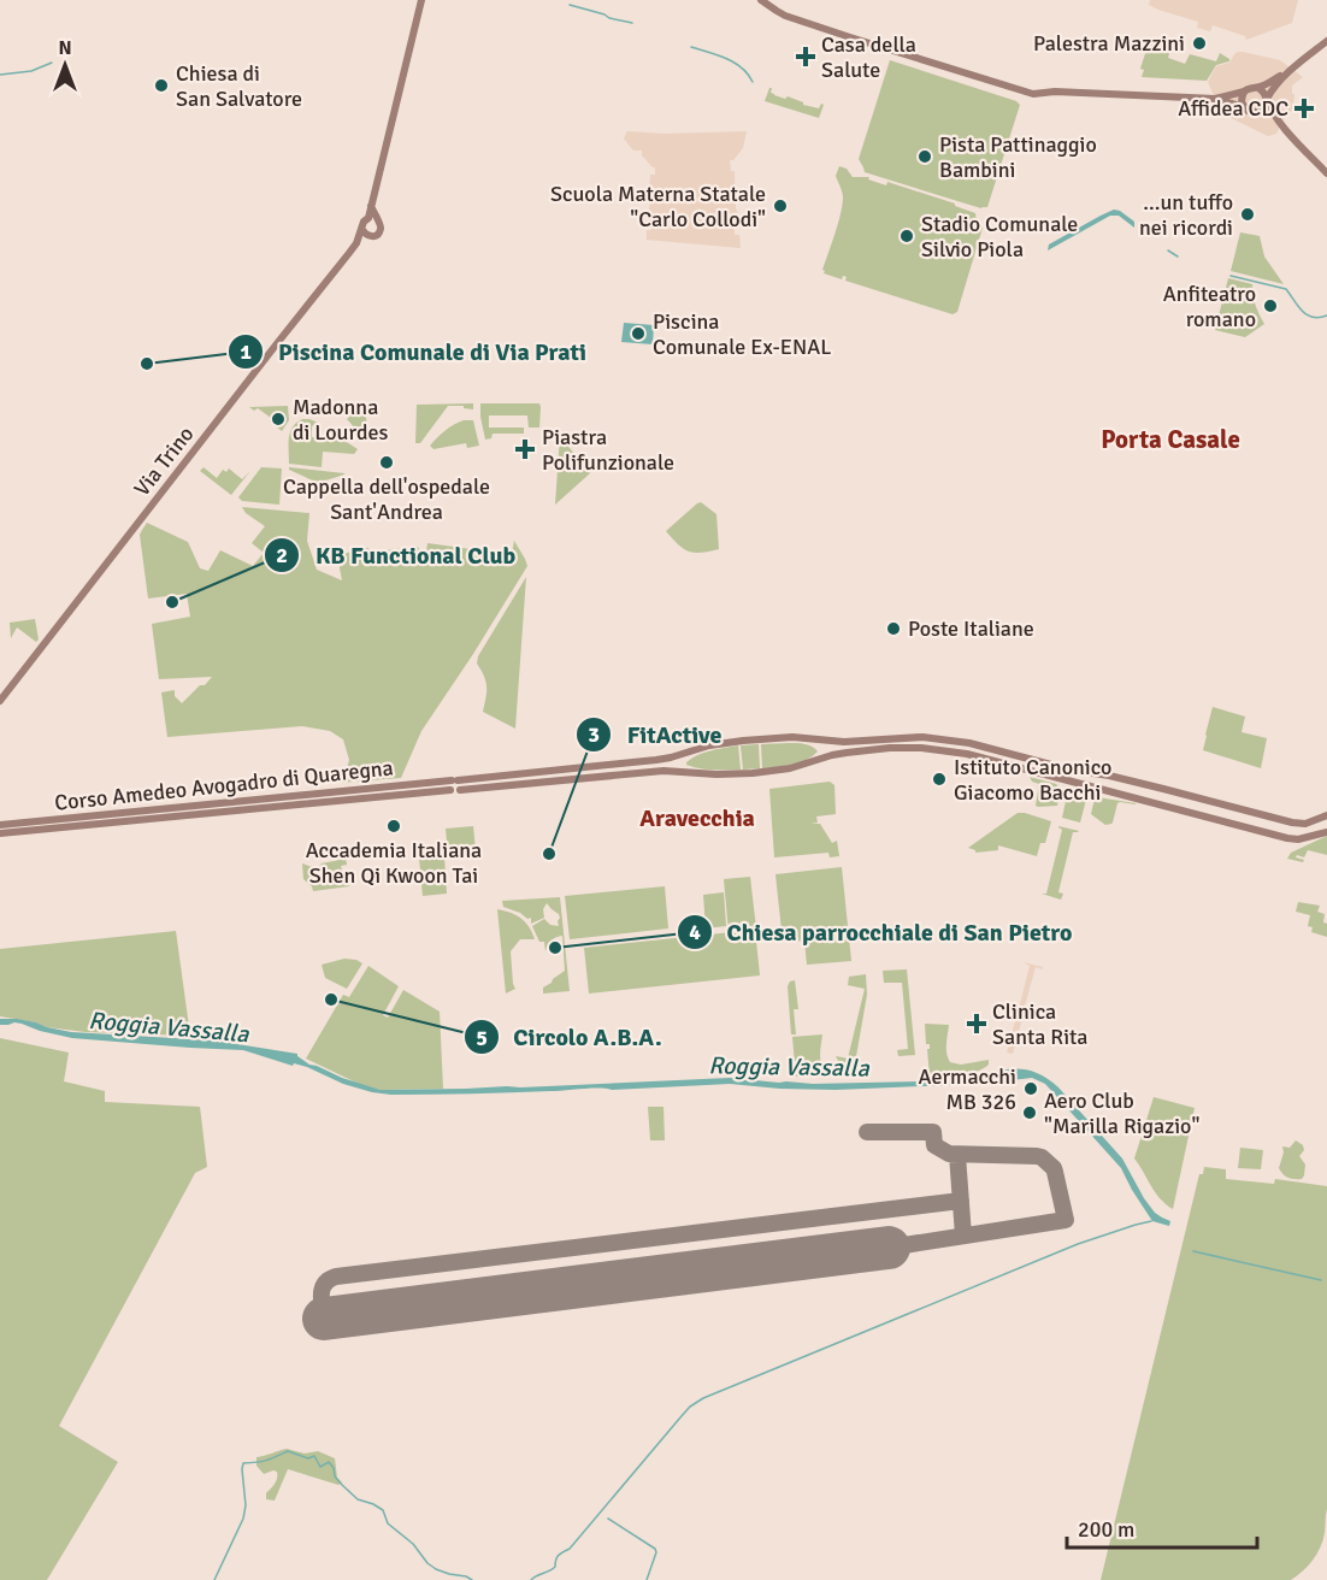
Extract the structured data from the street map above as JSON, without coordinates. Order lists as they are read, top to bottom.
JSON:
{
  "streets": {
    "main road": ["Via Trino", "Corso Amedeo Avogadro di Quaregna"]
  },
  "districts": ["Porta Casale", "Aravecchia"],
  "water": ["Roggia Vassalla"],
  "places": {
    "other": [
      "Palestra Mazzini",
      "Chiesa di San Salvatore",
      "Pista Pattinaggio Bambini",
      "Scuola Materna Statale \"Carlo Collodi\"",
      "...un tuffo nei ricordi",
      "Stadio Comunale Silvio Piola",
      "Anfiteatro romano",
      "Piscina Comunale Ex-ENAL",
      "Piscina Comunale di Via Prati",
      "Madonna di Lourdes",
      "Cappella dell'ospedale Sant'Andrea",
      "KB Functional Club",
      "Poste Italiane",
      "Istituto Canonico Giacomo Bacchi",
      "Accademia Italiana Shen Qi Kwoon Tai",
      "FitActive",
      "Chiesa parrocchiale di San Pietro",
      "Circolo A.B.A.",
      "Aermacchi MB 326",
      "Aero Club \"Marilla Rigazio\""
    ],
    "health": [
      "Casa della Salute",
      "Affidea CDC",
      "Piastra Polifunzionale",
      "Clinica Santa Rita"
    ]
  },
  "scale_bar": "200 m",
  "north": "top"
}
